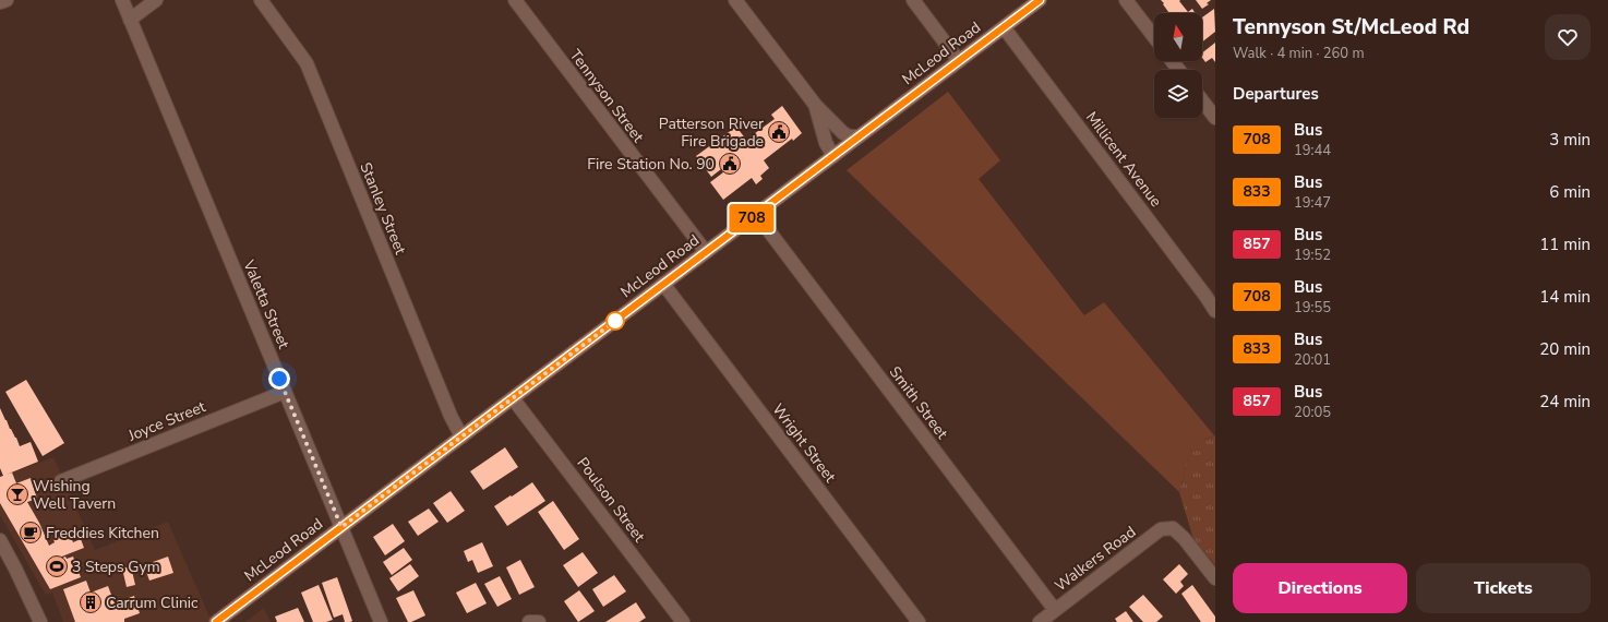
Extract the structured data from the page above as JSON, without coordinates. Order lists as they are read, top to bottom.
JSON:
{
  "streets": {
    "main road": ["McLeod Road"],
    "street": [
      "Tennyson Street",
      "Millicent Avenue",
      "Stanley Street",
      "Valetta Street",
      "Smith Street",
      "Joyce Street",
      "Wright Street",
      "Poulson Street",
      "Walkers Road"
    ]
  },
  "crossings": [
    ["McLeod Road", "Tennyson Street"],
    ["McLeod Road", "Millicent Avenue"],
    ["McLeod Road", "Stanley Street"],
    ["McLeod Road", "Valetta Street"],
    ["McLeod Road", "Smith Street"],
    ["McLeod Road", "Wright Street"],
    ["McLeod Road", "Poulson Street"],
    ["Valetta Street", "Joyce Street"],
    ["Smith Street", "Walkers Road"]
  ],
  "places": {
    "public building": ["Patterson River Fire Brigade", "Fire Station No. 90"],
    "bar": ["Wishing Well Tavern"],
    "cafe": ["Freddies Kitchen"],
    "sports": ["3 Steps Gym"],
    "building": ["Carrum Clinic"]
  },
  "lines": ["bus line 708"],
  "north": "top",
  "page": {
    "on_map": "708",
    "heading": [
      ["Tennyson St/McLeod Rd", "Walk · 4 min · 260 m"],
      "Departures"
    ],
    "list": [
      {
        "mark": "708",
        "name": "Bus",
        "note": "19:44",
        "value": "3 min"
      },
      {
        "mark": "833",
        "name": "Bus",
        "note": "19:47",
        "value": "6 min"
      },
      {
        "mark": "857",
        "name": "Bus",
        "note": "19:52",
        "value": "11 min"
      },
      {
        "mark": "708",
        "name": "Bus",
        "note": "19:55",
        "value": "14 min"
      },
      {
        "mark": "833",
        "name": "Bus",
        "note": "20:01",
        "value": "20 min"
      },
      {
        "mark": "857",
        "name": "Bus",
        "note": "20:05",
        "value": "24 min"
      }
    ],
    "buttons": ["Directions", "Tickets"]
  }
}
